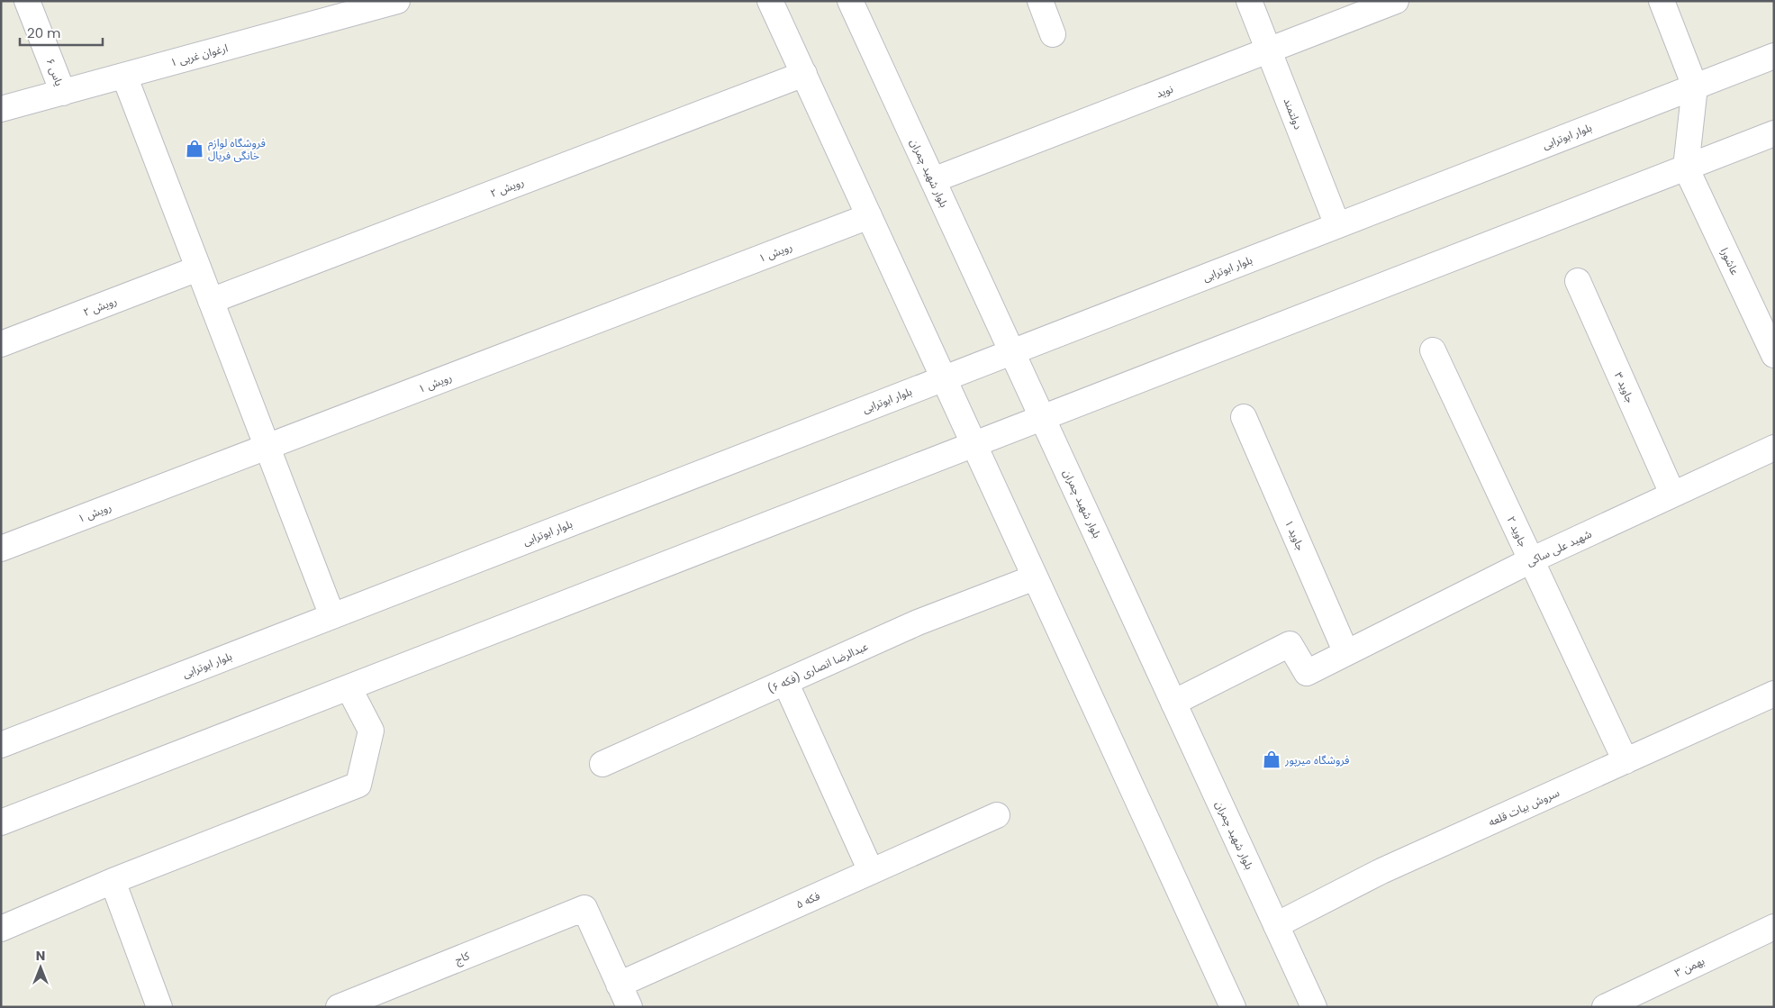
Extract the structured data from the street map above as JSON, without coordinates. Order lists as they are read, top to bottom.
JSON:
{
  "streets": {
    "street": [
      "ارغوان غربی ۱",
      "یاس ۶",
      "نوید",
      "دولتمند",
      "بلوار ابوترابی",
      "بلوار شهید چمران",
      "رویش ۲",
      "رویش ۱",
      "عاشورا",
      "جاوید ۳",
      "جاوید ۲",
      "جاوید ۱",
      "شهید علی ساکی",
      "عبدالرضا انصاری (فکه ۶)",
      "سروش بیات قلعه",
      "فکه ۵",
      "کاج",
      "بهمن ۳"
    ]
  },
  "crossings": [
    ["ارغوان غربی ۱", "یاس ۶"],
    ["نوید", "دولتمند"],
    ["نوید", "بلوار شهید چمران"],
    ["دولتمند", "بلوار ابوترابی"],
    ["بلوار ابوترابی", "بلوار شهید چمران"],
    ["بلوار شهید چمران", "شهید علی ساکی"],
    ["بلوار شهید چمران", "سروش بیات قلعه"],
    ["جاوید ۳", "شهید علی ساکی"],
    ["جاوید ۲", "شهید علی ساکی"],
    ["جاوید ۲", "سروش بیات قلعه"],
    ["جاوید ۱", "شهید علی ساکی"],
    ["فکه ۵", "کاج"]
  ],
  "places": {
    "shop": ["فروشگاه لوازم خانگی فریال", "فروشگاه میرپور"]
  },
  "scale_bar": "20 m",
  "north": "top"
}
